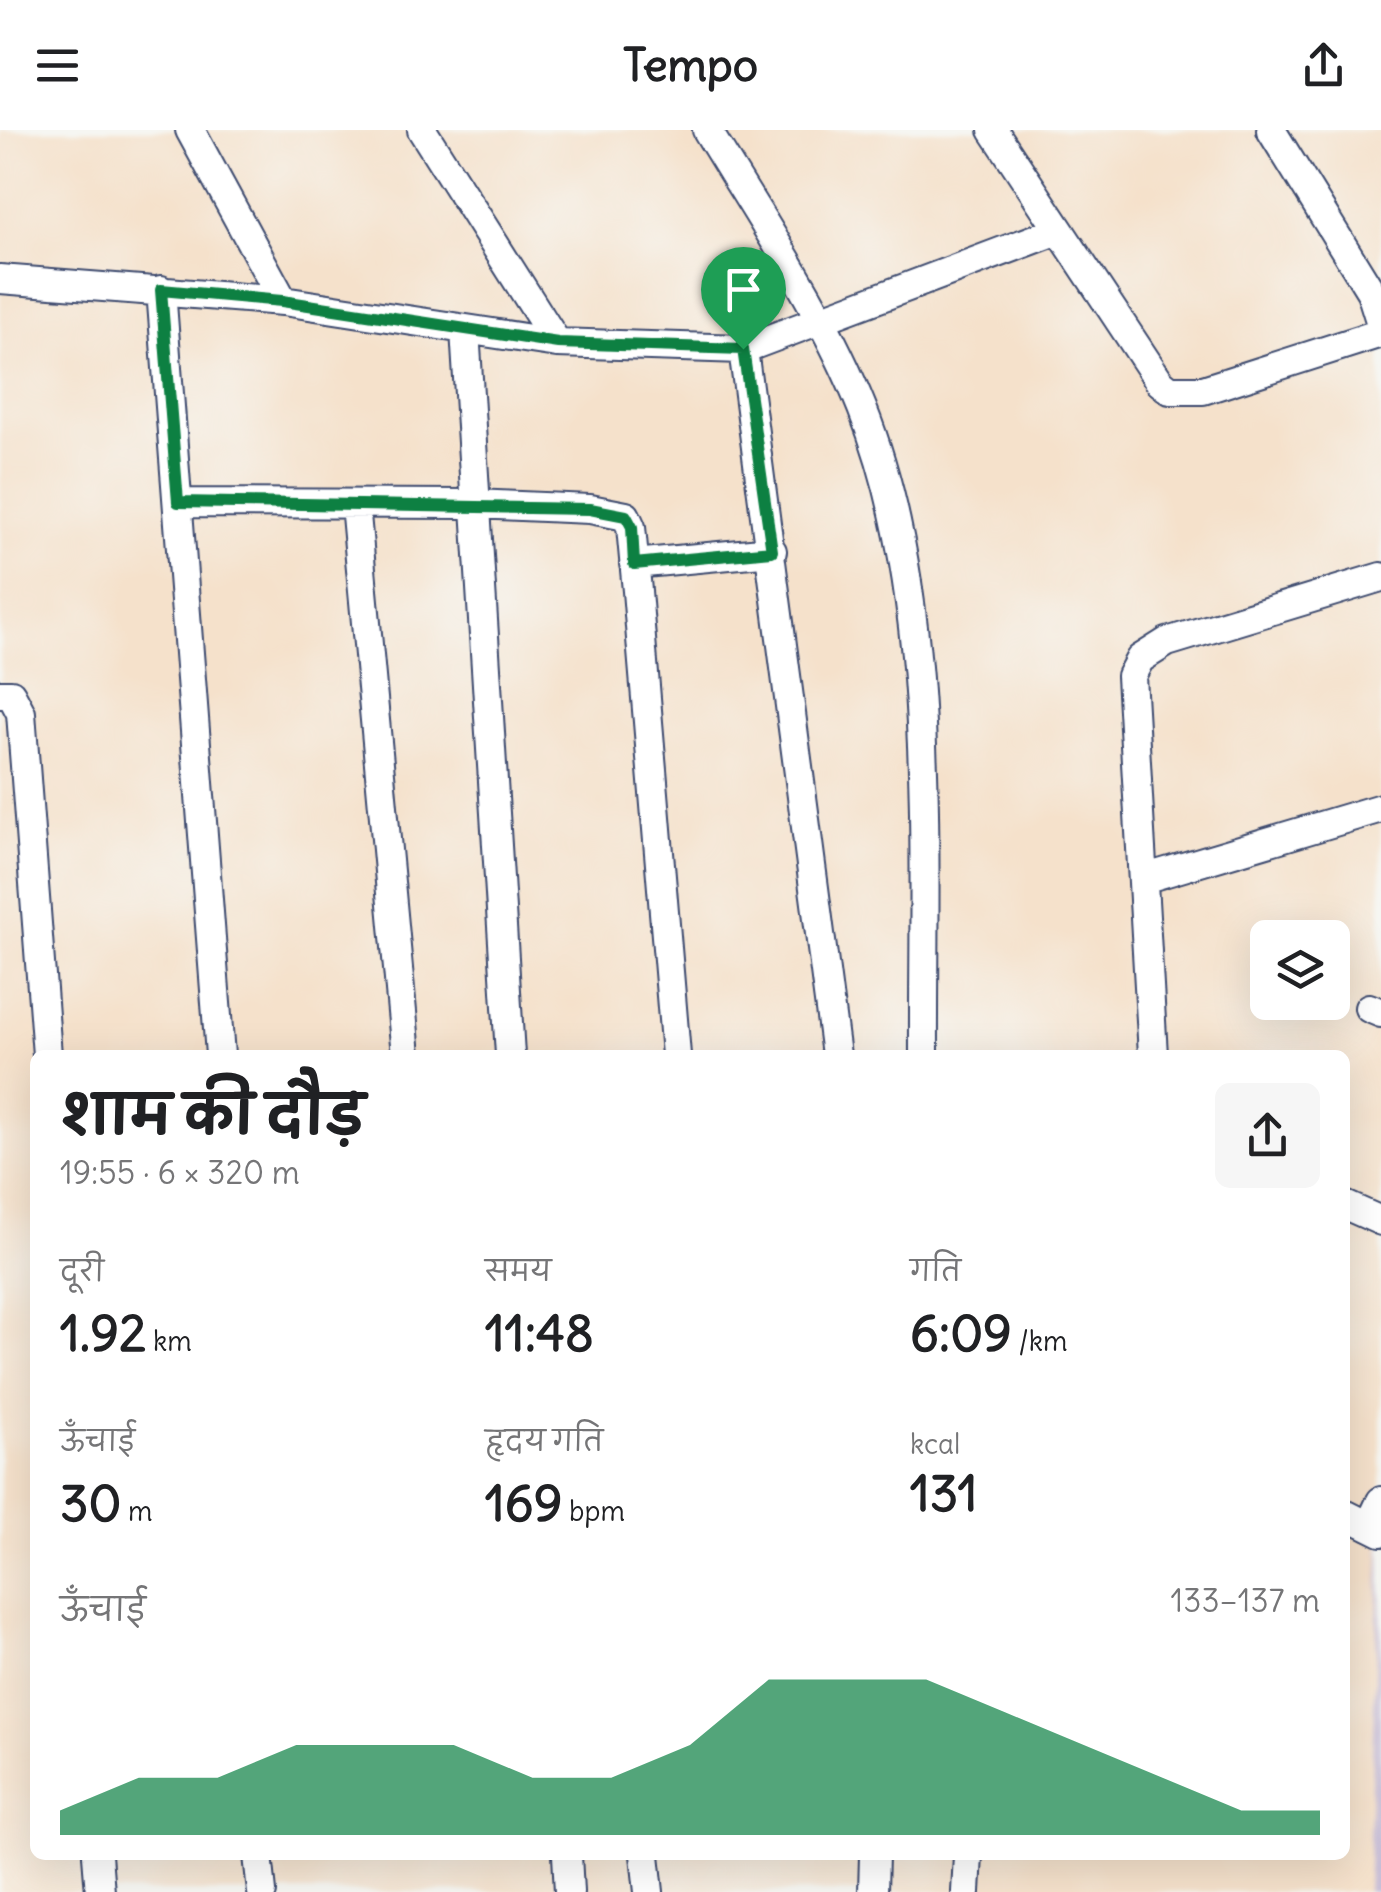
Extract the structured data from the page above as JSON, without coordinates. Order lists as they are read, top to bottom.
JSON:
{
  "page": {
    "header": "Tempo",
    "heading": ["शाम की दौड़", "19:55 · 6 × 320 m"],
    "stats": [
      ["दूरी", "1.92 km"],
      ["समय", "11:48"],
      ["गति", "6:09 /km"],
      ["ऊँचाई", "30 m"],
      ["हृदय गति", "169 bpm"],
      ["kcal", "131"]
    ],
    "chart": ["ऊँचाई", "133–137 m"]
  }
}
